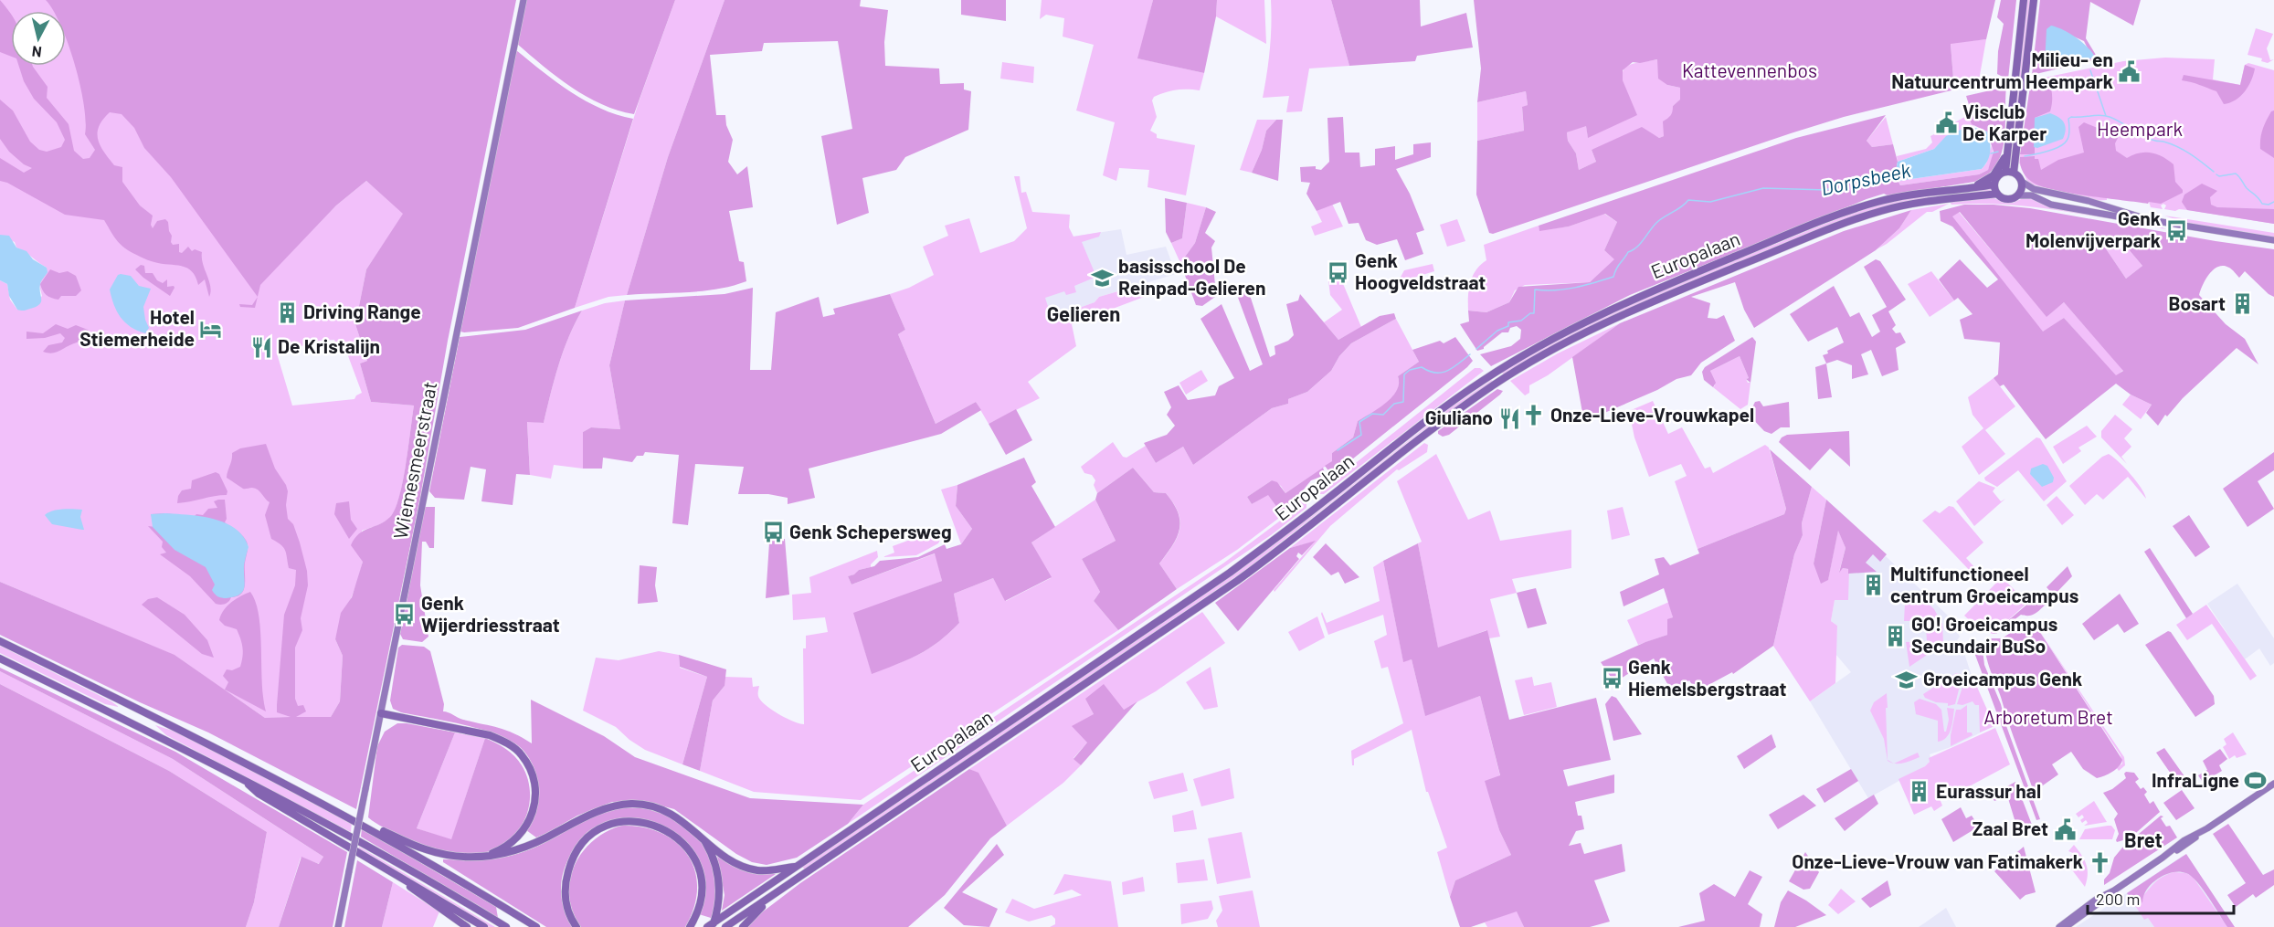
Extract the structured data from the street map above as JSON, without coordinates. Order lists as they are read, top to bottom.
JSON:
{
  "streets": {
    "highway": ["Europalaan"],
    "main road": ["Wiemesmeerstraat"]
  },
  "districts": ["Gelieren", "Bret"],
  "water": ["Dorpsbeek"],
  "parks": ["Kattevennenbos", "Heempark", "Arboretum Bret"],
  "places": {
    "public building": ["Milieu- en Natuurcentrum Heempark", "Visclub De Karper", "Zaal Bret"],
    "bus stop": [
      "Genk Molenvijverpark",
      "Genk Hoogveldstraat",
      "Genk Schepersweg",
      "Genk Wijerdriesstraat",
      "Genk Hiemelsbergstraat"
    ],
    "school or university": ["basisschool De Reinpad-Gelieren", "Groeicampus Genk"],
    "building": [
      "Bosart",
      "Driving Range",
      "Multifunctioneel centrum Groeicampus",
      "GO! Groeicampus Secundair BuSo",
      "Eurassur hal"
    ],
    "hotel": ["Hotel Stiemerheide"],
    "restaurant": ["De Kristalijn", "Giuliano"],
    "church": ["Onze-Lieve-Vrouwkapel", "Onze-Lieve-Vrouw van Fatimakerk"],
    "sports": ["InfraLigne"]
  },
  "scale_bar": "200 m",
  "north": "bottom"
}
